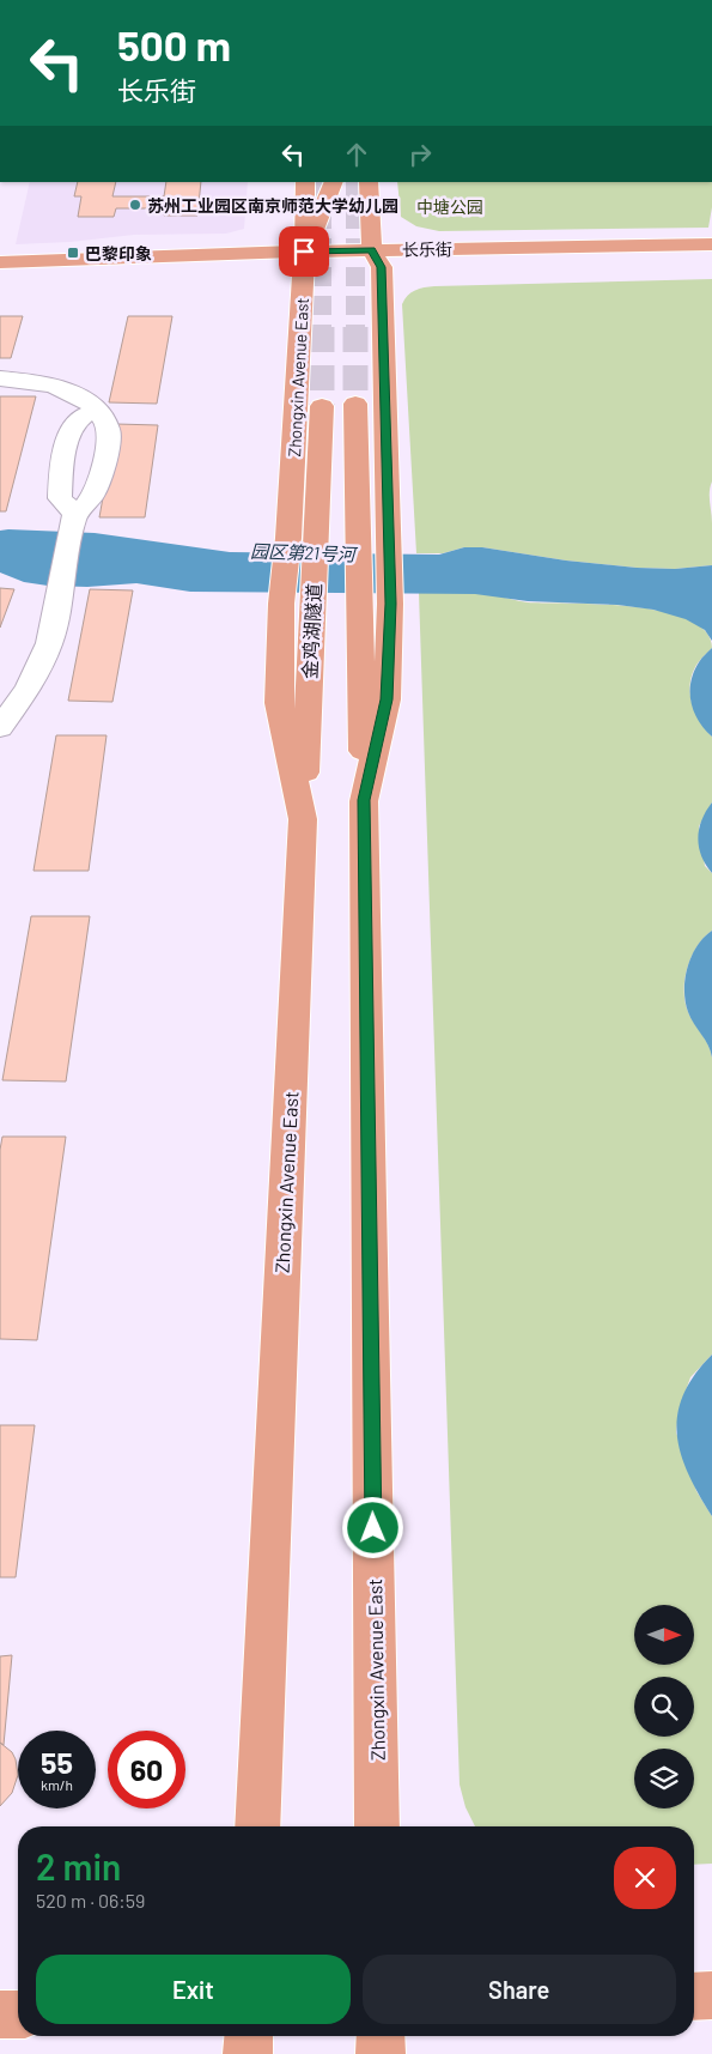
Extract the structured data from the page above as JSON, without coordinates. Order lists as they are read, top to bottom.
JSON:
{
  "streets": {
    "main road": ["长乐街", "Zhongxin Avenue East", "金鸡湖隧道"]
  },
  "crossings": [
    ["长乐街", "Zhongxin Avenue East"],
    ["Zhongxin Avenue East", "金鸡湖隧道"]
  ],
  "water": ["园区第21号河"],
  "parks": ["中塘公园"],
  "places": {
    "other": ["苏州工业园区南京师范大学幼儿园"],
    "transit": ["巴黎印象"]
  },
  "north": "right",
  "page": {
    "turn": ["500 m", "长乐街"],
    "speed": "55 km/h",
    "limit": "60",
    "heading": ["2 min", "520 m · 06:59"],
    "buttons": ["Exit", "Share"]
  }
}
